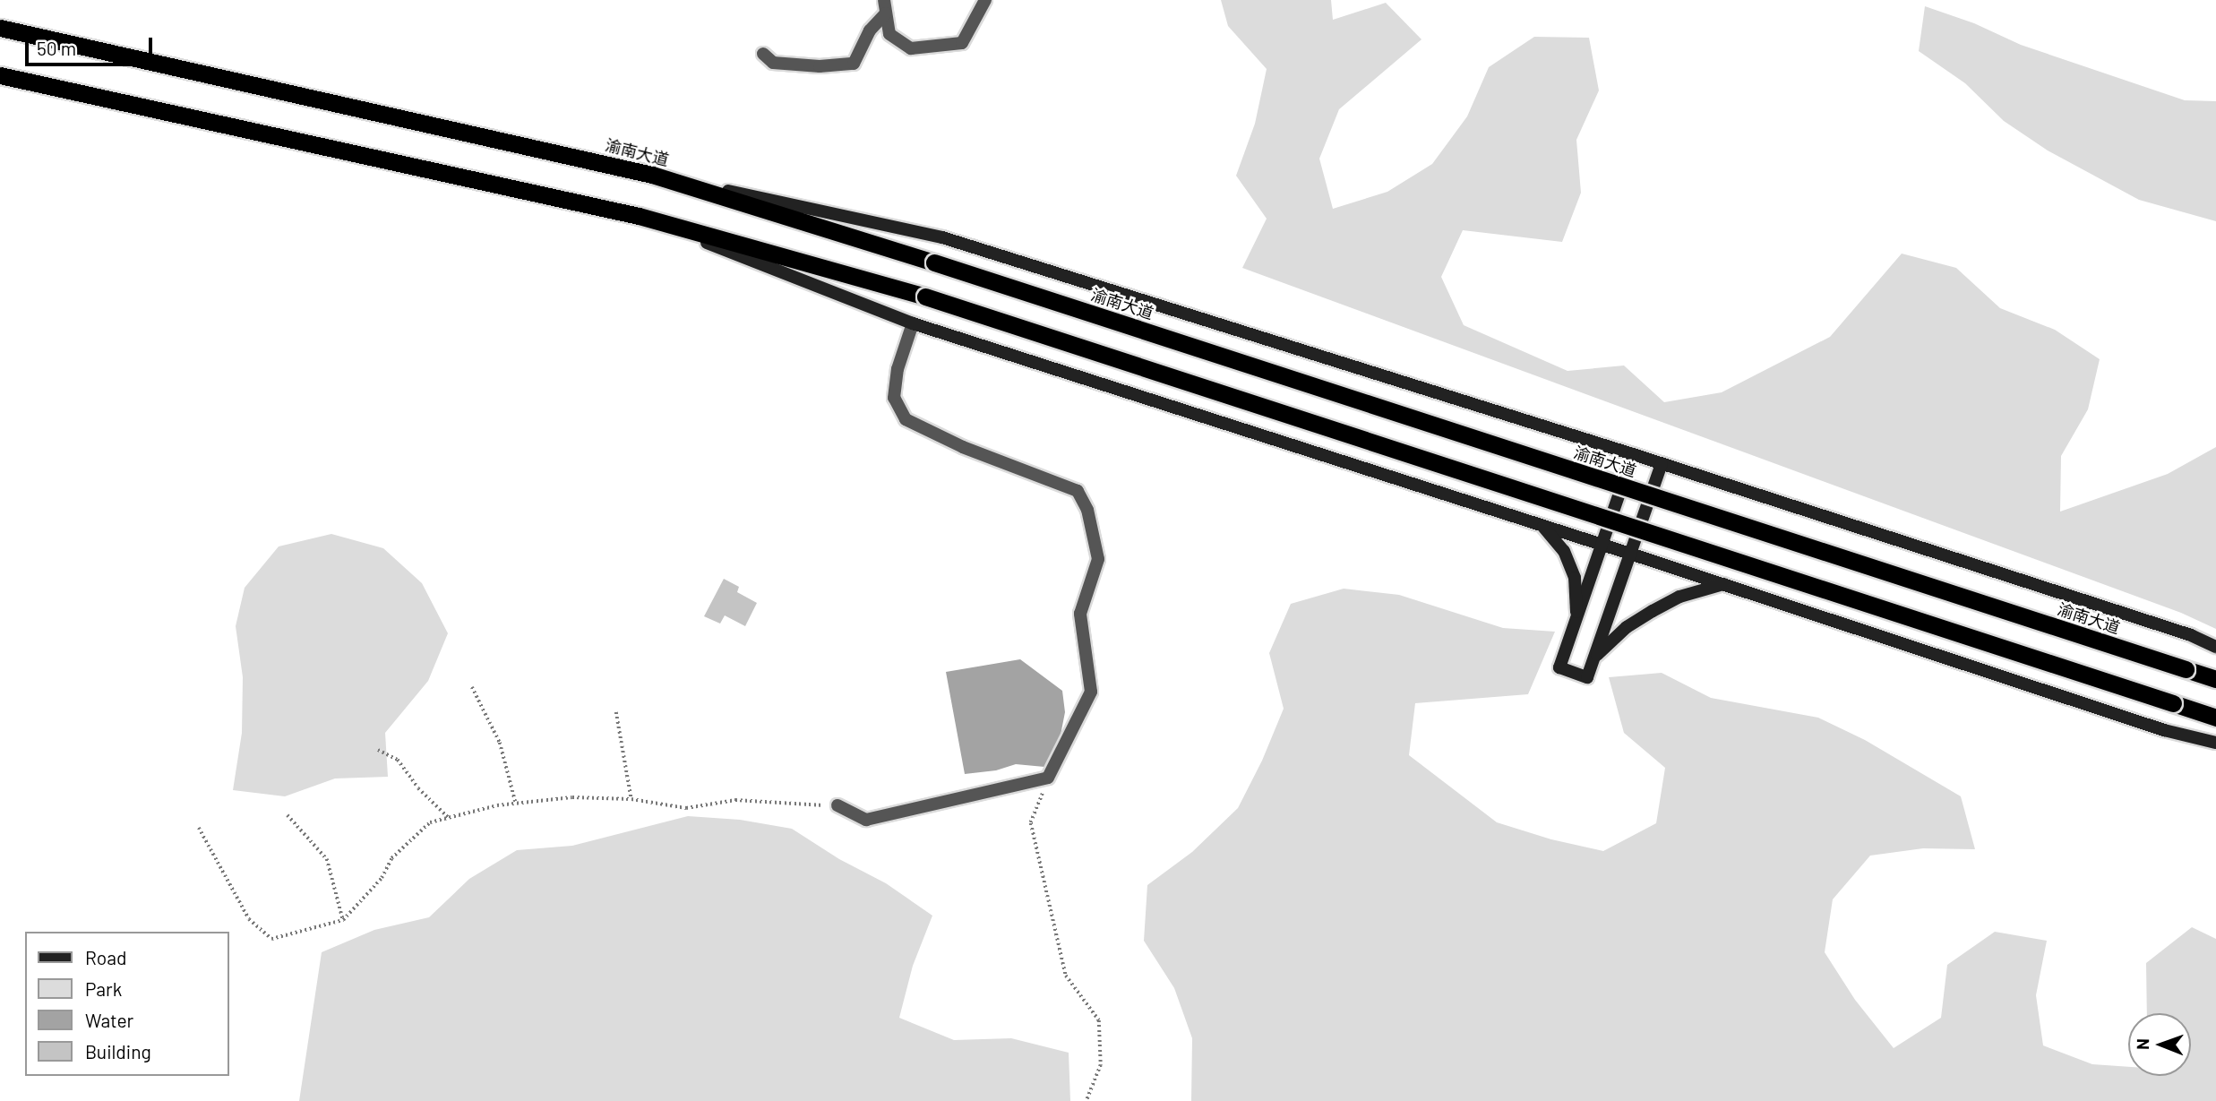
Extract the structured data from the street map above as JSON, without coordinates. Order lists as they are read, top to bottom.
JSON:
{
  "streets": {
    "highway": ["渝南大道"]
  },
  "legend": [
    "Road",
    "Park",
    "Water",
    "Building"
  ],
  "scale_bar": "50 m",
  "north": "left"
}
